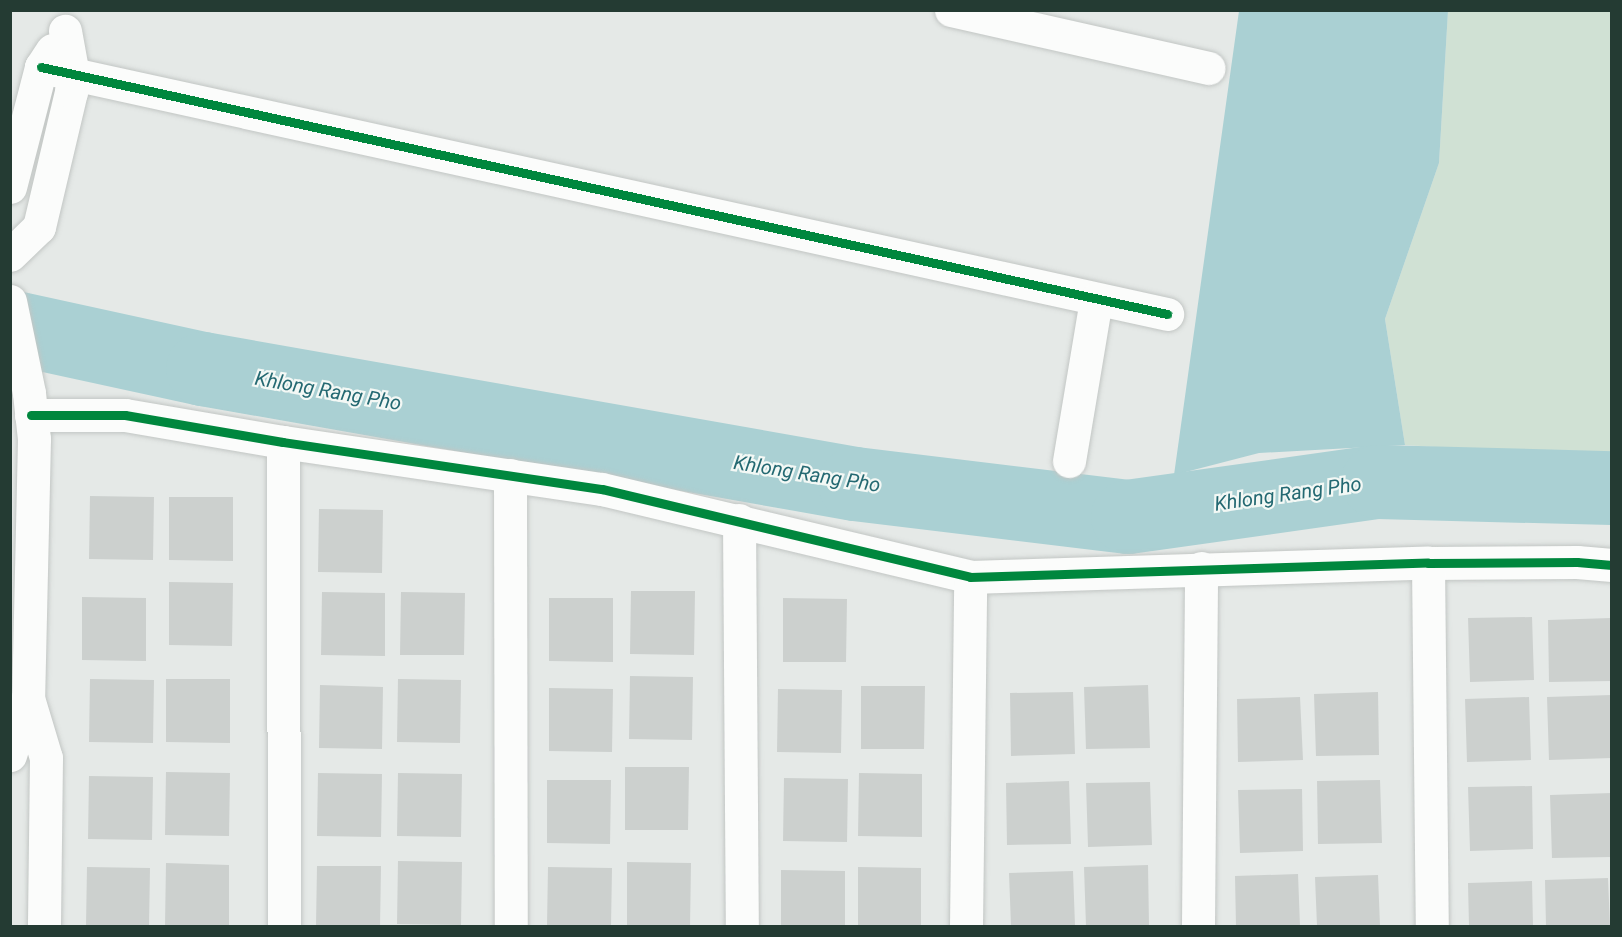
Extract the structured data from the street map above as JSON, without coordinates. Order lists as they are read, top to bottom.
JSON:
{
  "water": ["Khlong Rang Pho"]
}
